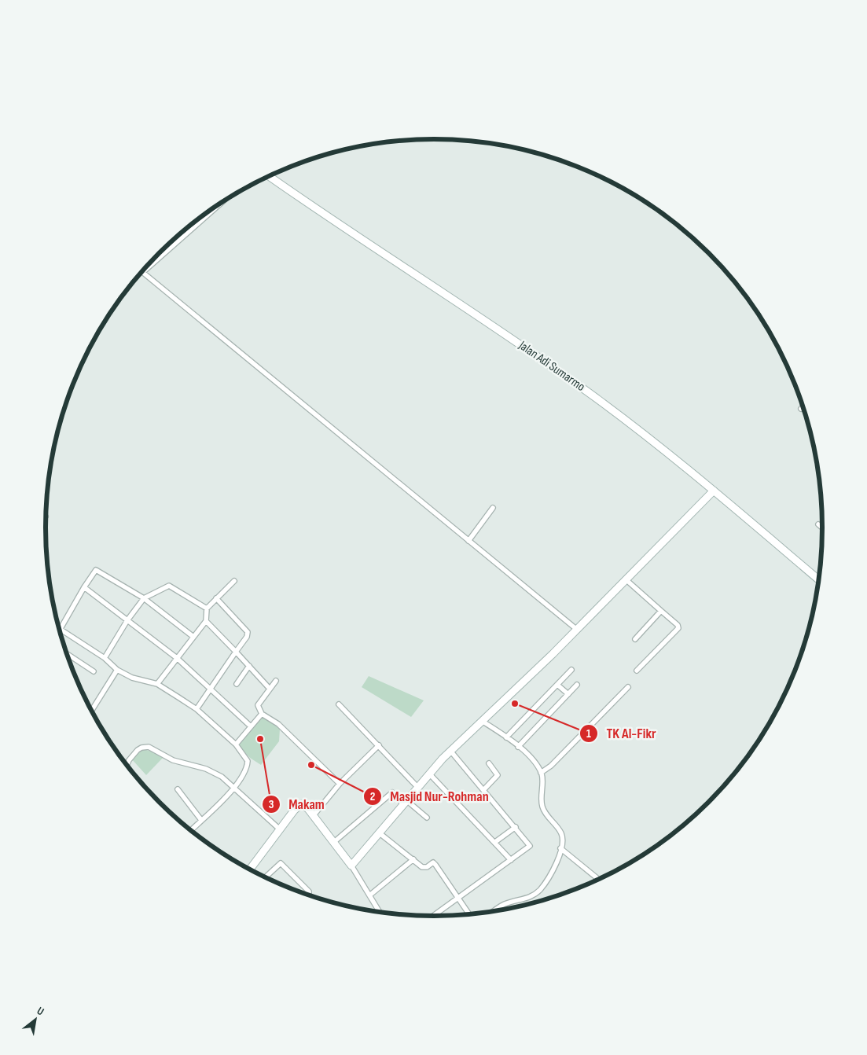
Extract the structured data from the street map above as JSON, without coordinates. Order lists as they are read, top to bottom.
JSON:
{
  "streets": {
    "main road": ["Jalan Adi Sumarmo"]
  },
  "places": ["TK Al-Fikr", "Makam", "Masjid Nur-Rohman"],
  "north": "top right"
}
